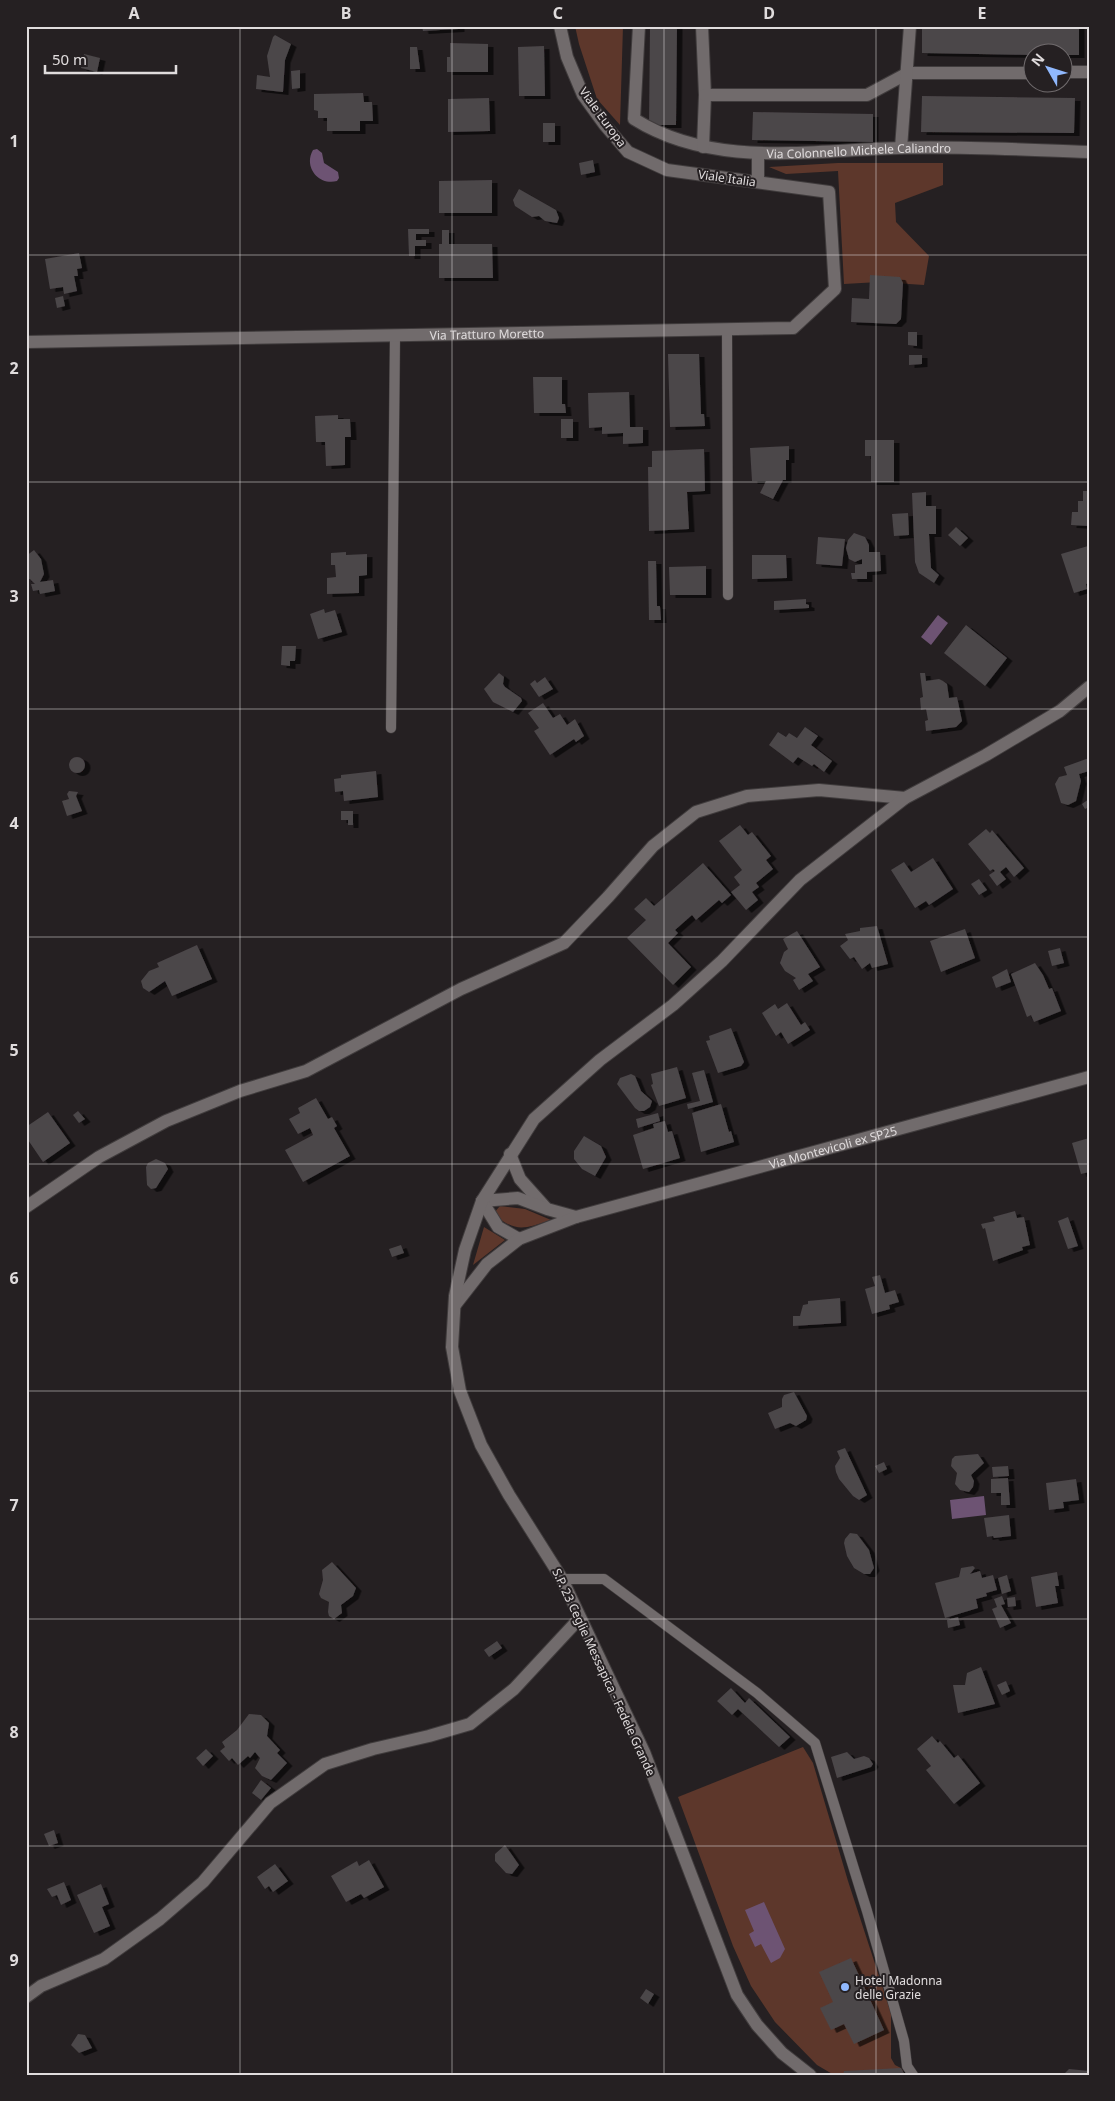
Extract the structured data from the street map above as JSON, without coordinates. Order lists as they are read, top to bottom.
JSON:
{
  "streets": {
    "street": [
      "Viale Europa",
      "Via Colonnello Michele Caliandro",
      "Viale Italia",
      "Via Tratturo Moretto",
      "Via Montevicoli ex SP25",
      "S.P. 23 Ceglie Messapica - Fedele Grande"
    ]
  },
  "crossings": [
    ["Viale Europa", "Viale Italia"],
    ["Viale Italia", "Via Tratturo Moretto"],
    ["Via Montevicoli ex SP25", "S.P. 23 Ceglie Messapica - Fedele Grande"]
  ],
  "places": ["Hotel Madonna delle Grazie"],
  "scale_bar": "50 m",
  "north": "top left",
  "grid": {
    "columns": [
      "A",
      "B",
      "C",
      "D",
      "E"
    ],
    "rows": [
      "1",
      "2",
      "3",
      "4",
      "5",
      "6",
      "7",
      "8",
      "9"
    ]
  }
}
